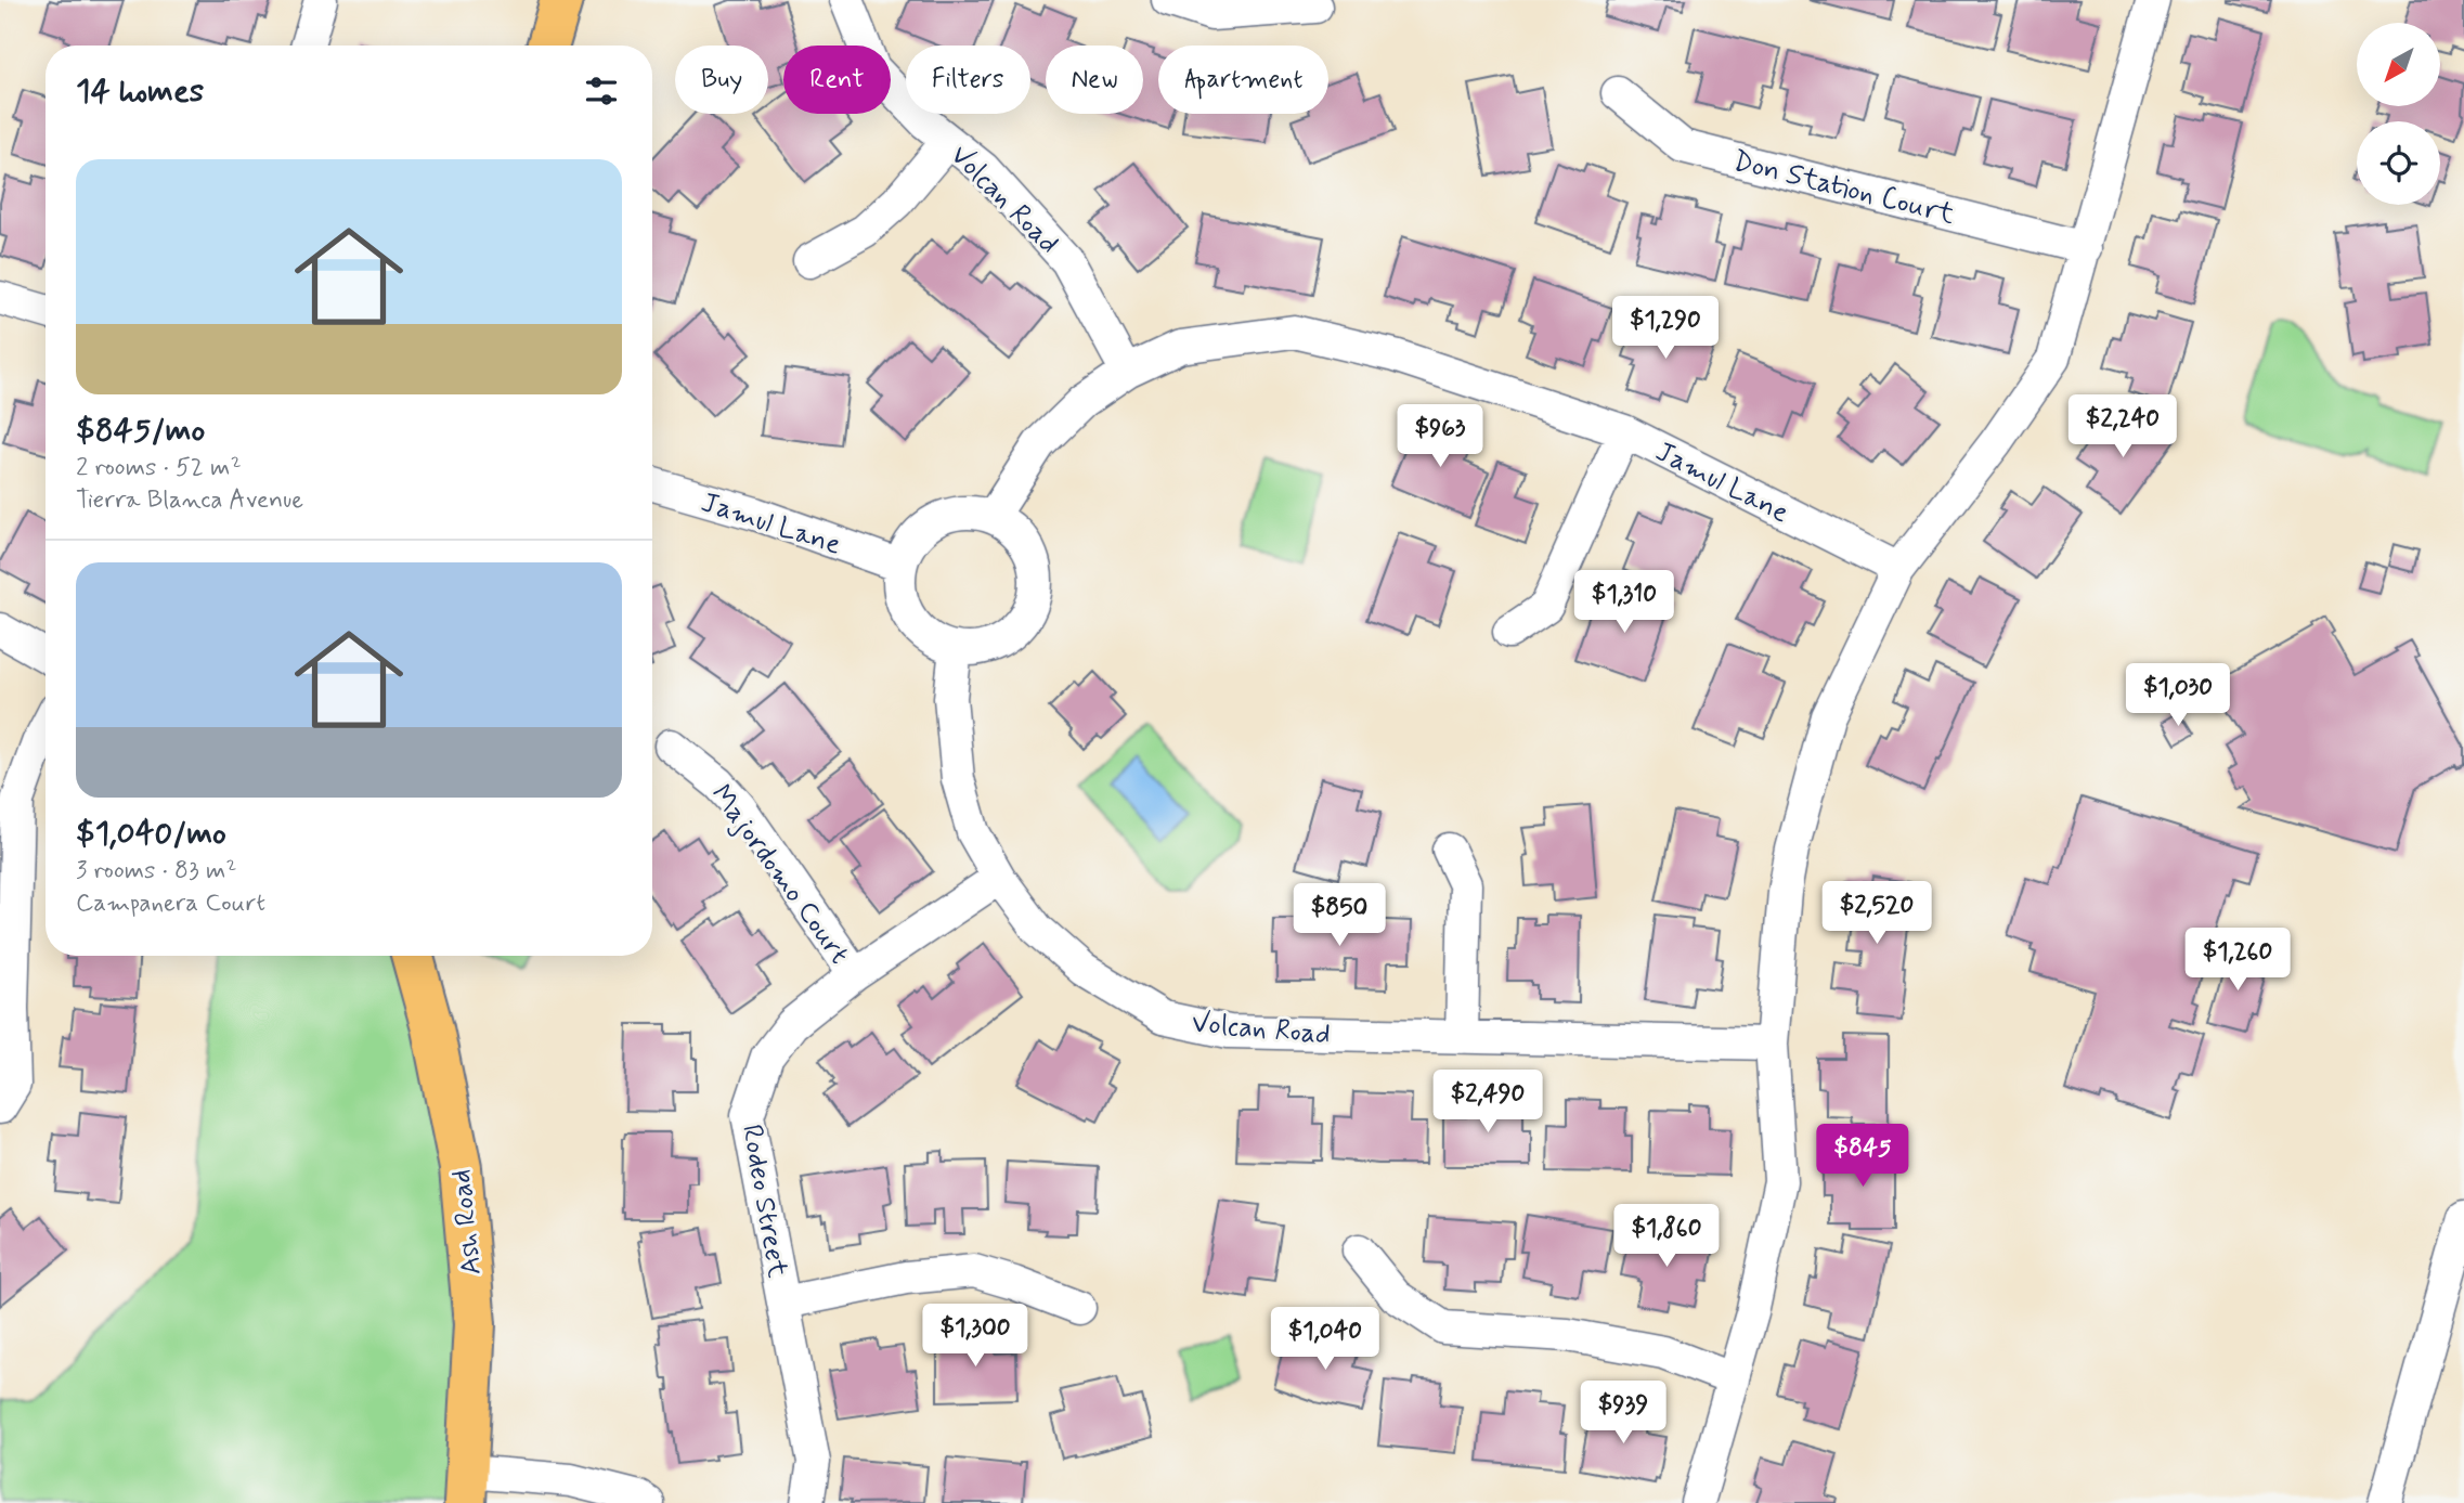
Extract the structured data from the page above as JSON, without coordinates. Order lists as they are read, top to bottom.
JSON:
{
  "streets": {
    "main road": ["Ash Road"],
    "street": [
      "Don Station Court",
      "Volcan Road",
      "Jamul Lane",
      "Majordomo Court",
      "Rodeo Street"
    ]
  },
  "crossings": [
    ["Volcan Road", "Jamul Lane"],
    ["Volcan Road", "Rodeo Street"],
    ["Majordomo Court", "Rodeo Street"]
  ],
  "north": "bottom left",
  "page": {
    "chip": [
      "Buy",
      "Rent",
      "Filters",
      "New",
      "Apartment"
    ],
    "heading": "14 homes",
    "list": [
      {
        "name": "$845/mo",
        "note": "2 rooms · 52 m² · Tierra Blanca Avenue"
      },
      {
        "name": "$1,040/mo",
        "note": "3 rooms · 83 m² · Campanera Court"
      }
    ],
    "price": [
      "$1,290",
      "$2,240",
      "$963",
      "$1,310",
      "$1,030",
      "$2,520",
      "$850",
      "$1,260",
      "$2,490",
      "$845",
      "$1,860",
      "$1,300",
      "$1,040",
      "$939"
    ]
  }
}
